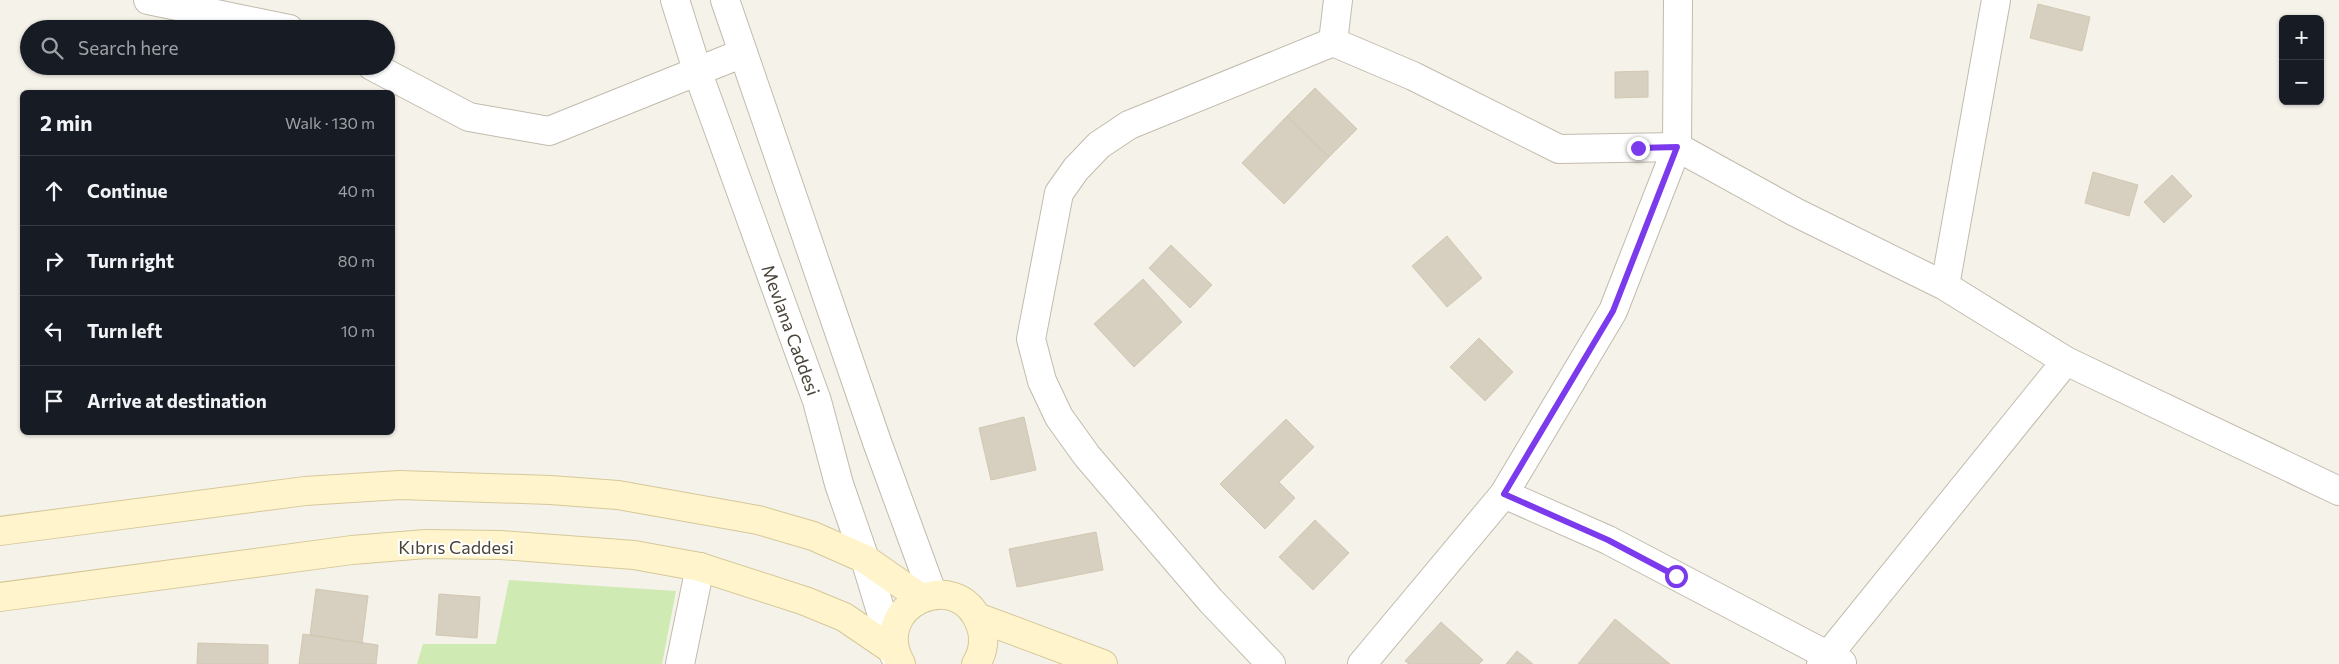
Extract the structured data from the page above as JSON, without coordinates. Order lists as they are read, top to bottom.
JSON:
{
  "streets": {
    "main road": ["Kıbrıs Caddesi"],
    "street": ["Mevlana Caddesi"]
  },
  "crossings": [
    ["Mevlana Caddesi", "Kıbrıs Caddesi"]
  ],
  "page": {
    "map_buttons": ["+", "−"],
    "search": "Search here",
    "heading": ["2 min", "Walk · 130 m"],
    "list": [
      ["Continue", "40 m"],
      ["Turn right", "80 m"],
      ["Turn left", "10 m"],
      "Arrive at destination"
    ]
  }
}
